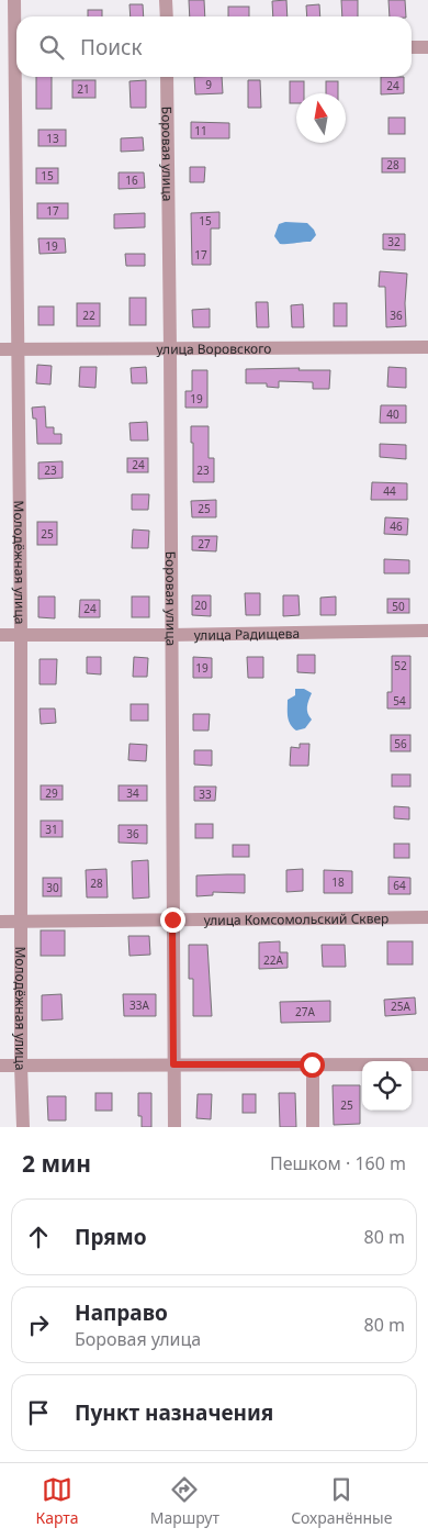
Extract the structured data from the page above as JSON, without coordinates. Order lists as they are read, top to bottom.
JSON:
{
  "streets": {
    "street": [
      "Боровая улица",
      "улица Воровского",
      "Молодёжная улица",
      "улица Радищева",
      "улица Комсомольский Сквер"
    ]
  },
  "crossings": [
    ["Боровая улица", "улица Воровского"],
    ["Боровая улица", "улица Радищева"],
    ["Боровая улица", "улица Комсомольский Сквер"],
    ["улица Воровского", "Молодёжная улица"],
    ["Молодёжная улица", "улица Радищева"],
    ["Молодёжная улица", "улица Комсомольский Сквер"]
  ],
  "house_numbers": [
    "9",
    "24",
    "21",
    "11",
    "13",
    "28",
    "15",
    "16",
    "17",
    "15",
    "32",
    "19",
    "17",
    "22",
    "36",
    "19",
    "40",
    "24",
    "23",
    "23",
    "44",
    "25",
    "46",
    "25",
    "27",
    "20",
    "50",
    "24",
    "52",
    "19",
    "54",
    "56",
    "29",
    "34",
    "33",
    "31",
    "36",
    "18",
    "28",
    "64",
    "30",
    "22А",
    "33А",
    "25А",
    "27А",
    "25"
  ],
  "north": "top",
  "page": {
    "search": "Поиск",
    "heading": ["2 мин", "Пешком · 160 m"],
    "list": [
      ["Прямо", "80 m"],
      ["Направо", "Боровая улица", "80 m"],
      "Пункт назначения"
    ],
    "nav": ["Карта", "Маршрут", "Сохранённые"]
  }
}
